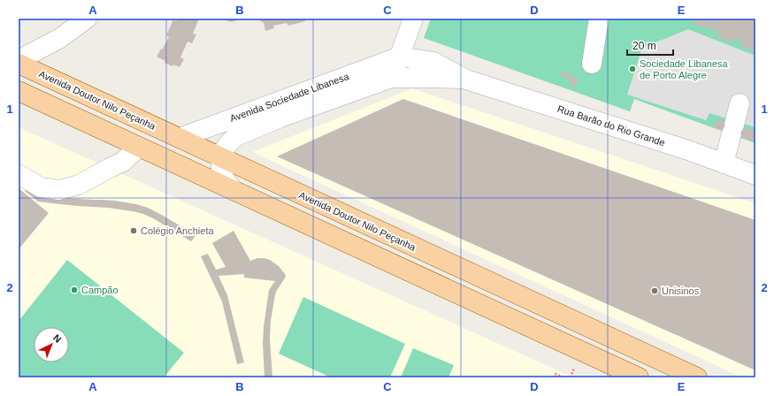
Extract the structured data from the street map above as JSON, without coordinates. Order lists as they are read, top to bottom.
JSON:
{
  "streets": {
    "main road": ["Avenida Doutor Nilo Peçanha"],
    "street": ["Avenida Sociedade Libanesa", "Rua Barão do Rio Grande"]
  },
  "crossings": [
    ["Avenida Sociedade Libanesa", "Avenida Doutor Nilo Peçanha"],
    ["Avenida Sociedade Libanesa", "Rua Barão do Rio Grande"]
  ],
  "places": [
    "Sociedade Libanesa de Porto Alegre",
    "Colégio Anchieta",
    "Campão",
    "Unisinos"
  ],
  "scale_bar": "20 m",
  "north": "top right",
  "grid": {
    "columns": [
      "A",
      "B",
      "C",
      "D",
      "E"
    ],
    "rows": ["1", "2"]
  }
}
